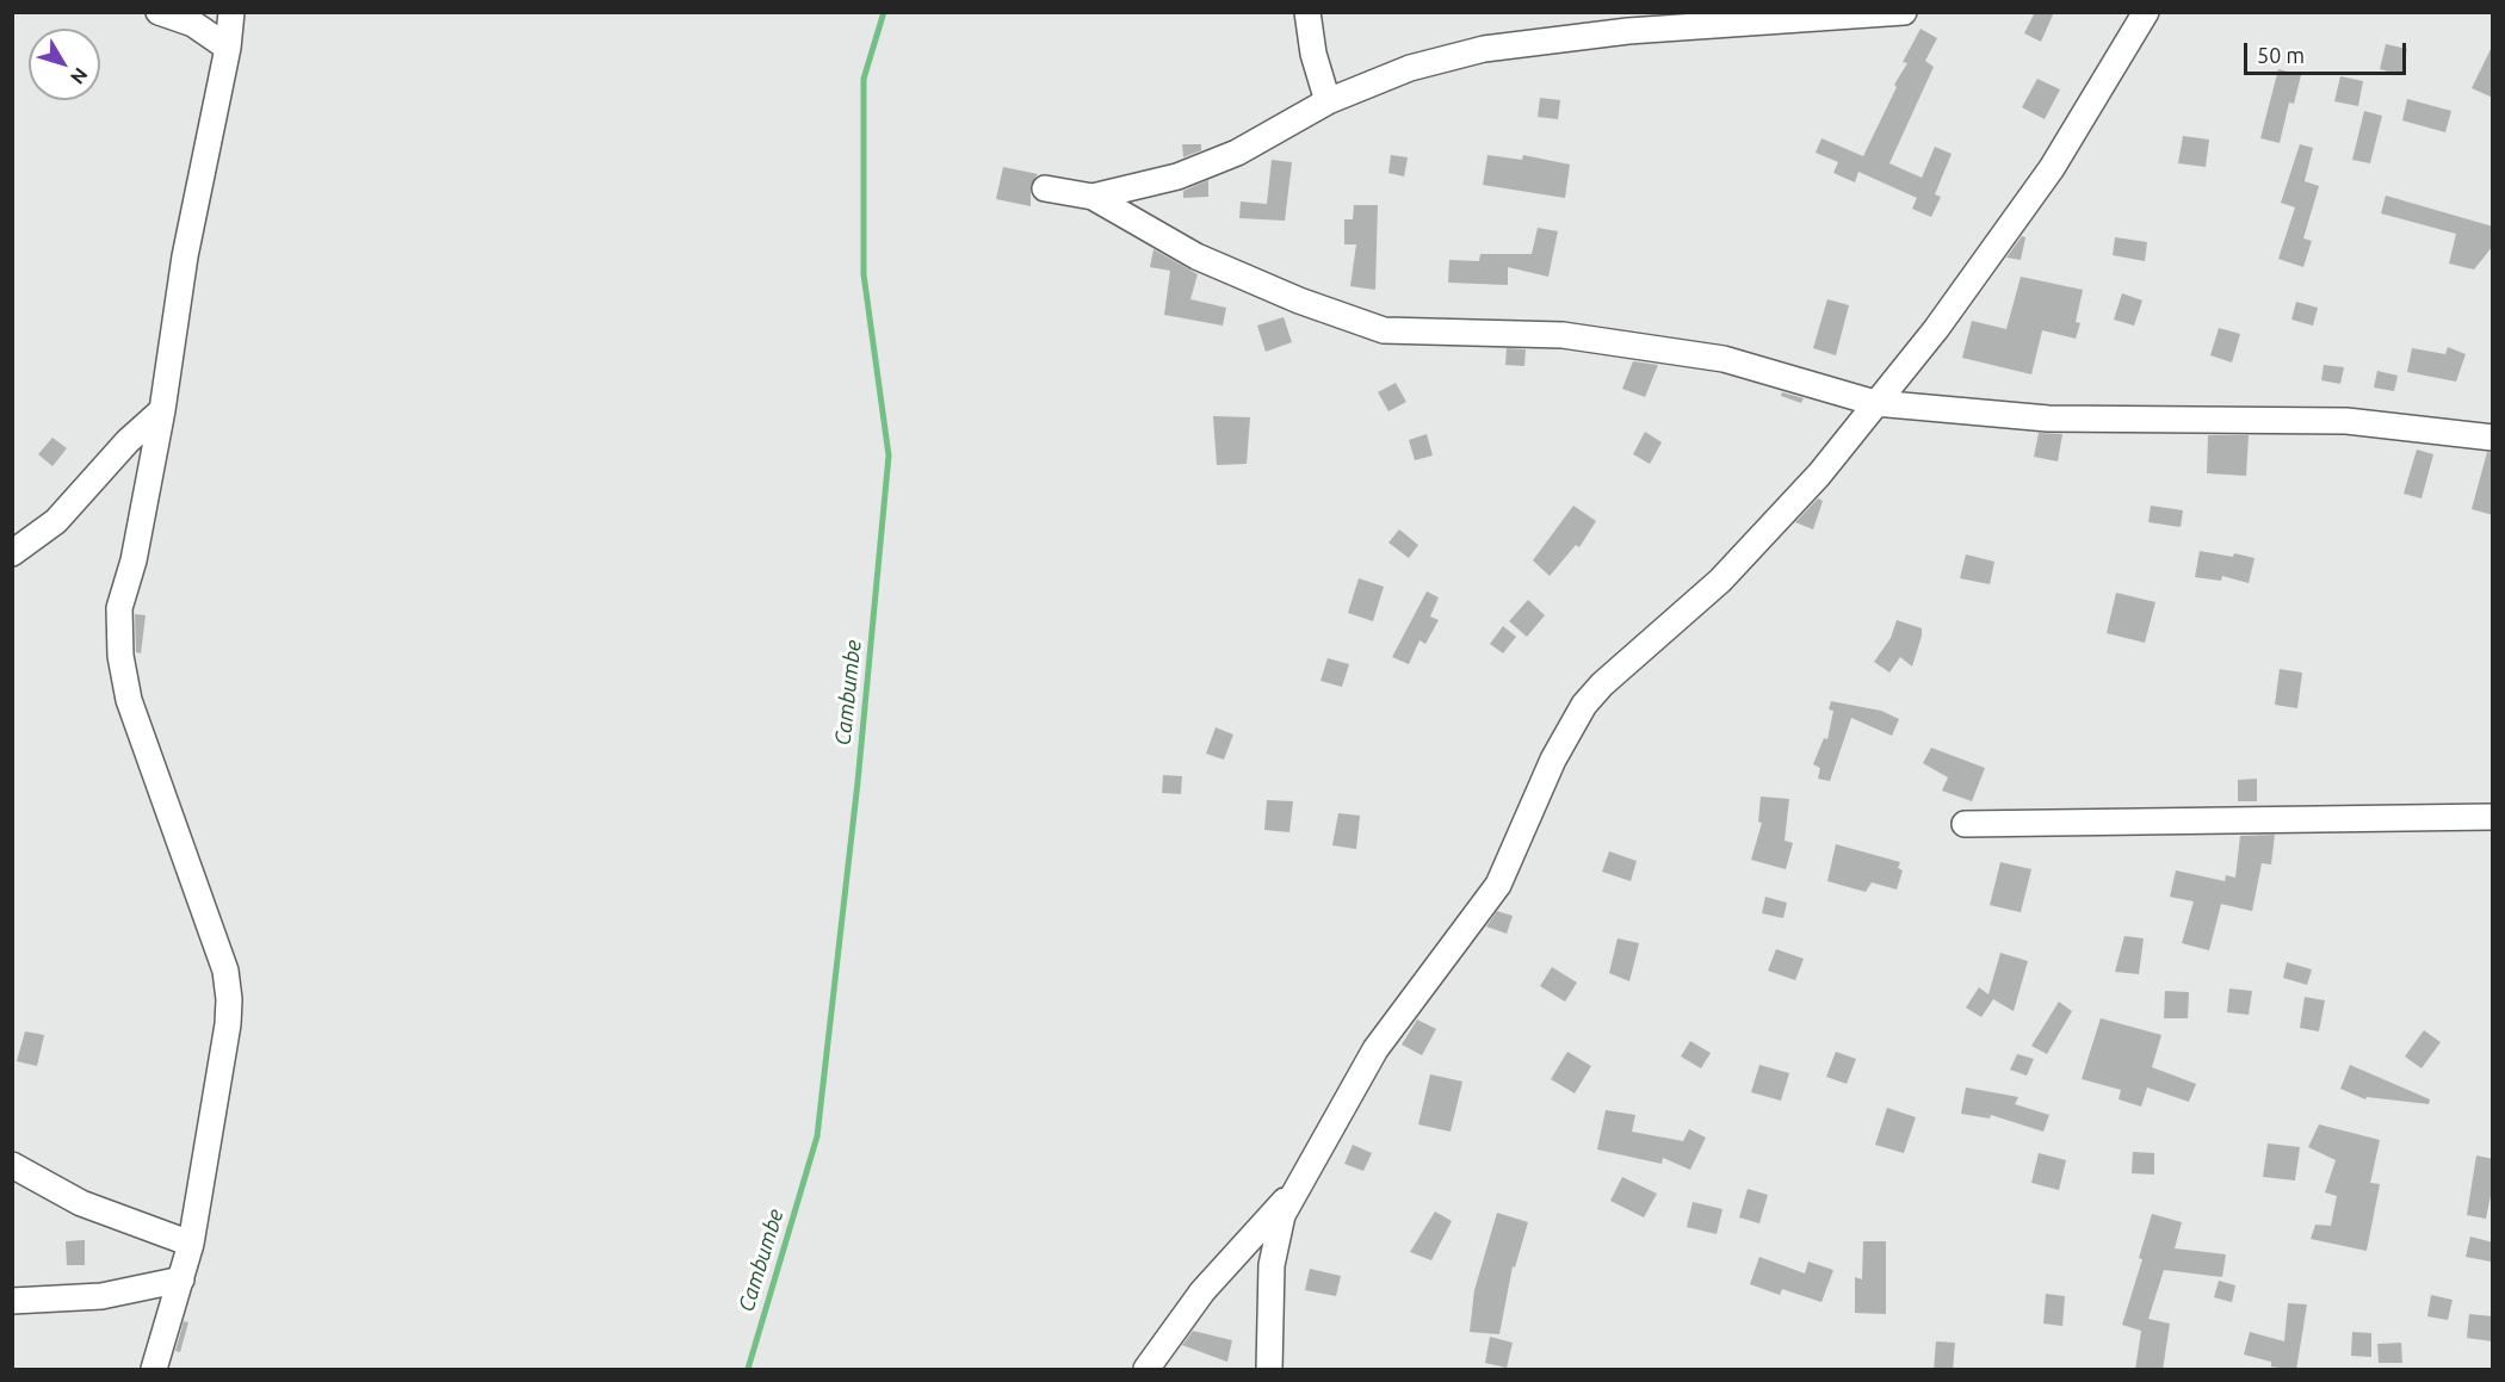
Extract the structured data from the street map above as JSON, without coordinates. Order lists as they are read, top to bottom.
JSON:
{
  "water": ["Cambumbe"],
  "scale_bar": "50 m",
  "north": "bottom right"
}
